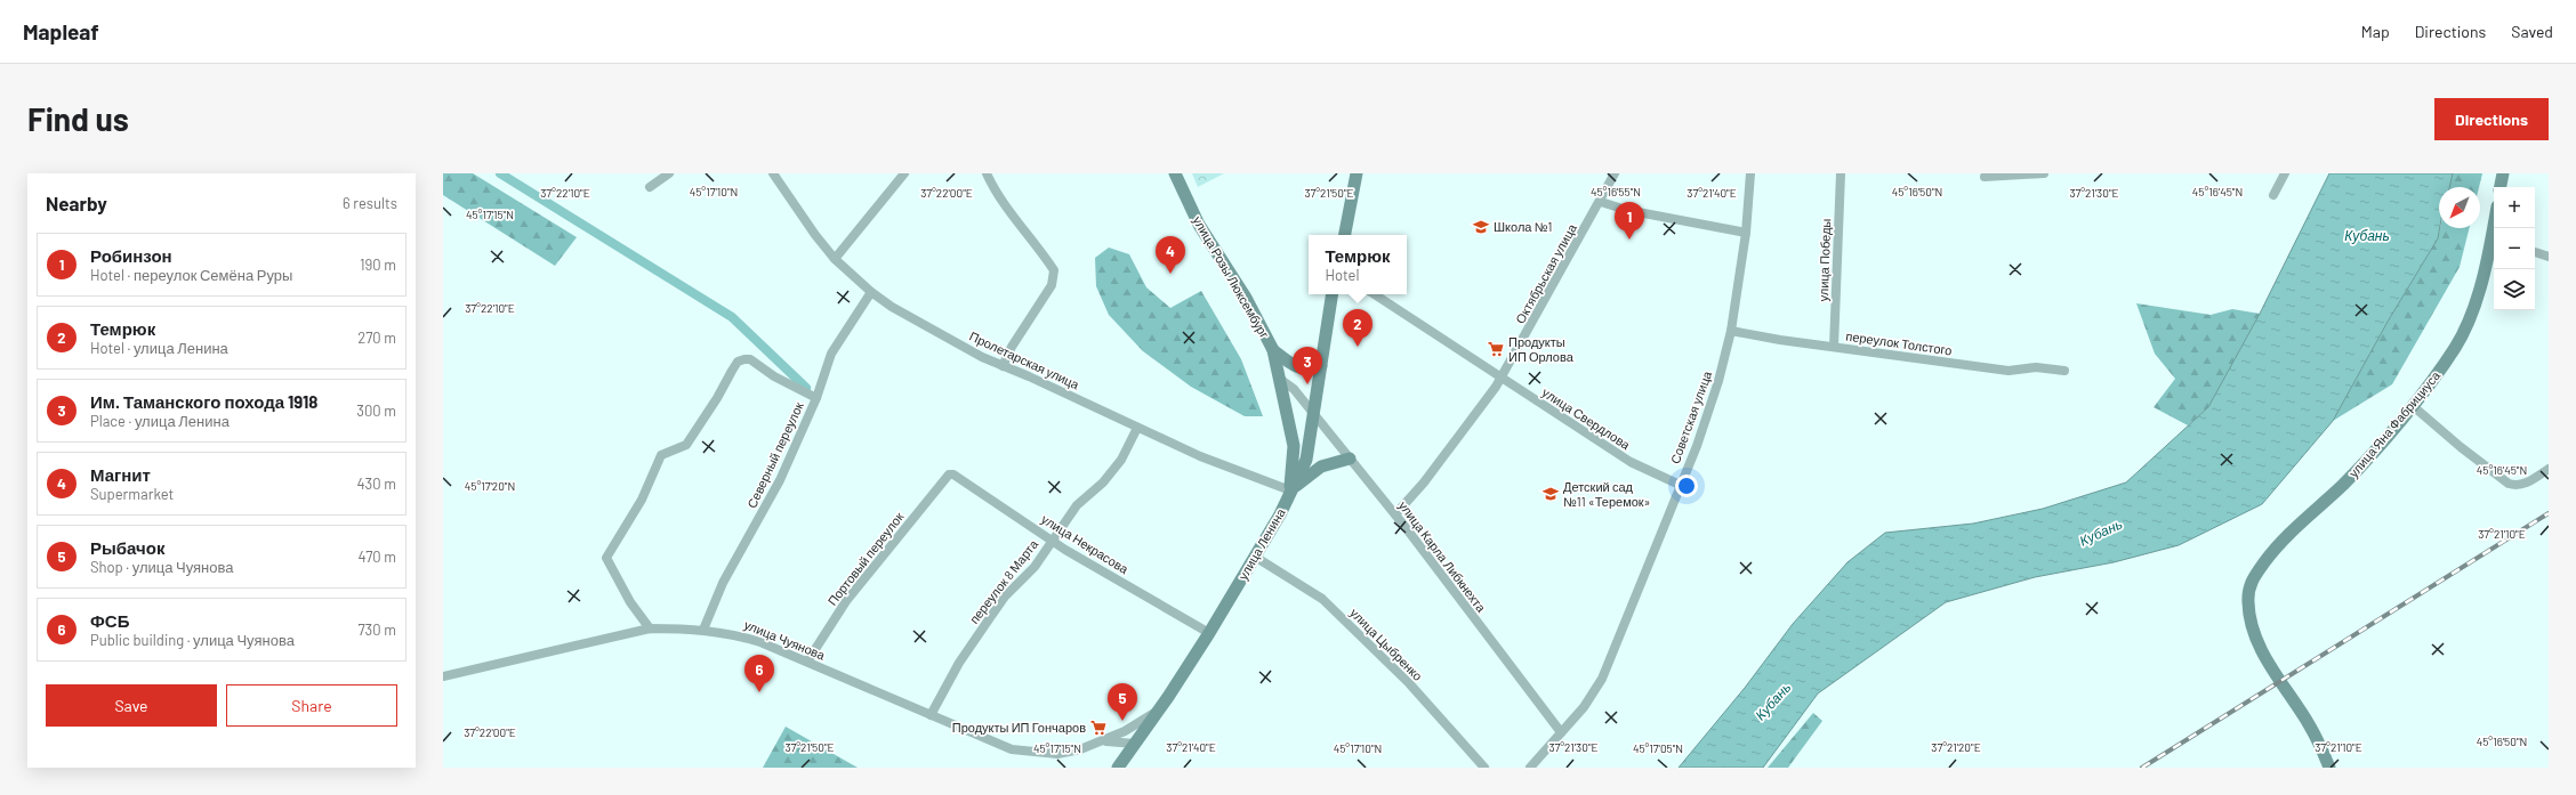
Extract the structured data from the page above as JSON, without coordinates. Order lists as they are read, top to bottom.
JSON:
{
  "streets": {
    "street": [
      "улица Победы",
      "Октябрьская улица",
      "улица Розы Люксембург",
      "переулок Толстого",
      "Пролетарская улица",
      "Советская улица",
      "улица Свердлова",
      "улица Яна Фабрициуса",
      "Северный переулок",
      "улица Некрасова",
      "улица Ленина",
      "улица Карла Либкнехта",
      "Портовый переулок",
      "переулок 8 Марта",
      "улица Чуянова",
      "улица Цыбренко"
    ]
  },
  "crossings": [
    ["улица Победы", "переулок Толстого"],
    ["Октябрьская улица", "улица Свердлова"],
    ["Октябрьская улица", "улица Карла Либкнехта"],
    ["улица Розы Люксембург", "Пролетарская улица"],
    ["улица Розы Люксембург", "улица Ленина"],
    ["улица Розы Люксембург", "улица Карла Либкнехта"],
    ["переулок Толстого", "Советская улица"],
    ["Пролетарская улица", "Северный переулок"],
    ["Пролетарская улица", "улица Ленина"],
    ["Пролетарская улица", "переулок 8 Марта"],
    ["Советская улица", "улица Свердлова"],
    ["Советская улица", "улица Карла Либкнехта"],
    ["Северный переулок", "улица Чуянова"],
    ["улица Некрасова", "улица Ленина"],
    ["улица Некрасова", "Портовый переулок"],
    ["улица Некрасова", "переулок 8 Марта"],
    ["улица Ленина", "улица Карла Либкнехта"],
    ["улица Ленина", "улица Чуянова"],
    ["улица Ленина", "улица Цыбренко"],
    ["Портовый переулок", "улица Чуянова"],
    ["переулок 8 Марта", "улица Чуянова"]
  ],
  "water": ["Кубань"],
  "places": {
    "school or university": ["Школа №1", "Детский сад №11 «Теремок»"],
    "supermarket": ["Продукты ИП Орлова", "Продукты ИП Гончаров"]
  },
  "north": "bottom left",
  "page": {
    "header": "Mapleaf",
    "nav": ["Map", "Directions", "Saved"],
    "buttons": [
      "Directions",
      ["Save", "Share"]
    ],
    "title": "Find us",
    "heading": ["Nearby", "6 results"],
    "map_buttons": ["+", "−"],
    "pins": [
      "1",
      "4",
      "2",
      "3",
      "6",
      "5"
    ],
    "list": [
      {
        "mark": "1",
        "name": "Робинзон",
        "note": "Hotel · переулок Семёна Руры",
        "value": "190 m"
      },
      {
        "mark": "2",
        "name": "Темрюк",
        "note": "Hotel · улица Ленина",
        "value": "270 m"
      },
      {
        "mark": "3",
        "name": "Им. Таманского похода 1918",
        "note": "Place · улица Ленина",
        "value": "300 m"
      },
      {
        "mark": "4",
        "name": "Магнит",
        "note": "Supermarket",
        "value": "430 m"
      },
      {
        "mark": "5",
        "name": "Рыбачок",
        "note": "Shop · улица Чуянова",
        "value": "470 m"
      },
      {
        "mark": "6",
        "name": "ФСБ",
        "note": "Public building · улица Чуянова",
        "value": "730 m"
      }
    ],
    "popup": ["Темрюк", "Hotel"]
  },
  "coordinates": [
    "45°17'10\"N",
    "45°16'55\"N",
    "45°16'50\"N",
    "45°16'45\"N",
    "37°22'10\"E",
    "37°22'00\"E",
    "37°21'50\"E",
    "37°21'40\"E",
    "37°21'30\"E",
    "45°17'15\"N",
    "45°17'20\"N",
    "37°21'10\"E",
    "37°21'20\"E",
    "45°17'05\"N"
  ]
}
